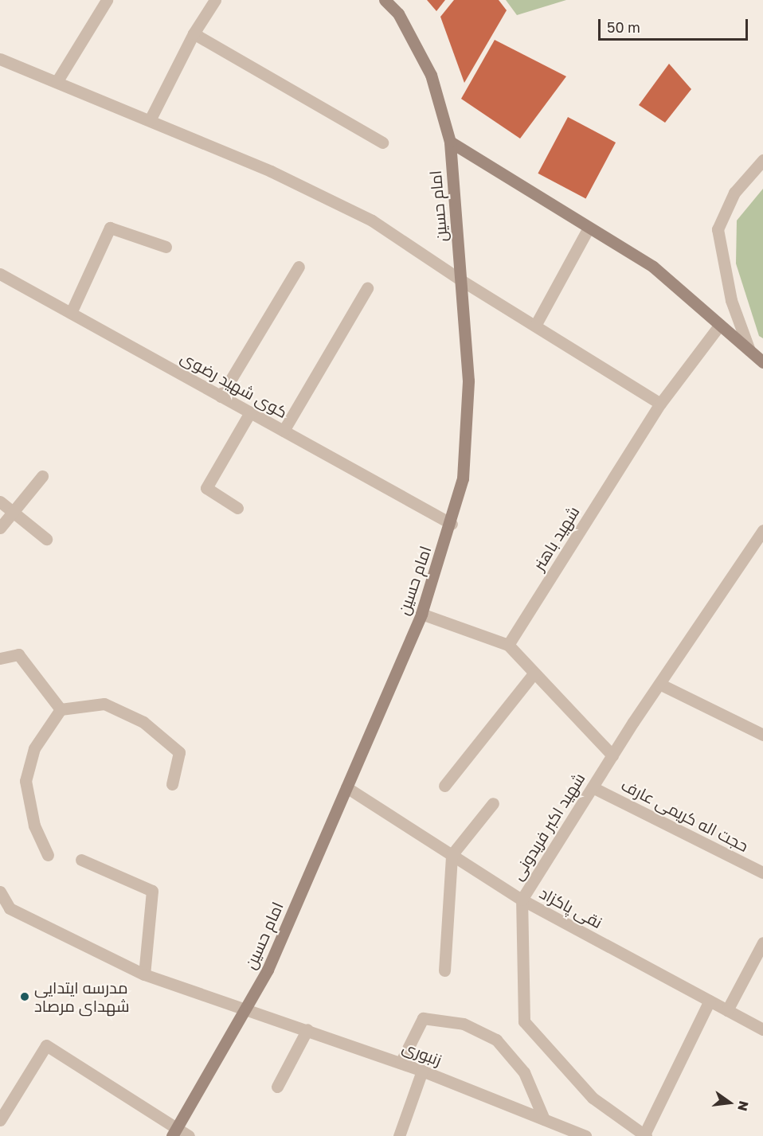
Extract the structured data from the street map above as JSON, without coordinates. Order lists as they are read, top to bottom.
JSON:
{
  "streets": {
    "main road": ["امام حسین"],
    "street": [
      "کوی شهید رضوی",
      "شهید باهنر",
      "حجت اله کریمی عارف",
      "شهید اکبر فریدونی",
      "نقی پاکزاد",
      "زنبوری"
    ]
  },
  "crossings": [
    ["امام حسین", "کوی شهید رضوی"],
    ["امام حسین", "نقی پاکزاد"],
    ["امام حسین", "زنبوری"],
    ["حجت اله کریمی عارف", "شهید اکبر فریدونی"],
    ["شهید اکبر فریدونی", "نقی پاکزاد"]
  ],
  "places": ["مدرسه ایتدایی شهدای مرصاد"],
  "scale_bar": "50 m",
  "north": "right"
}
